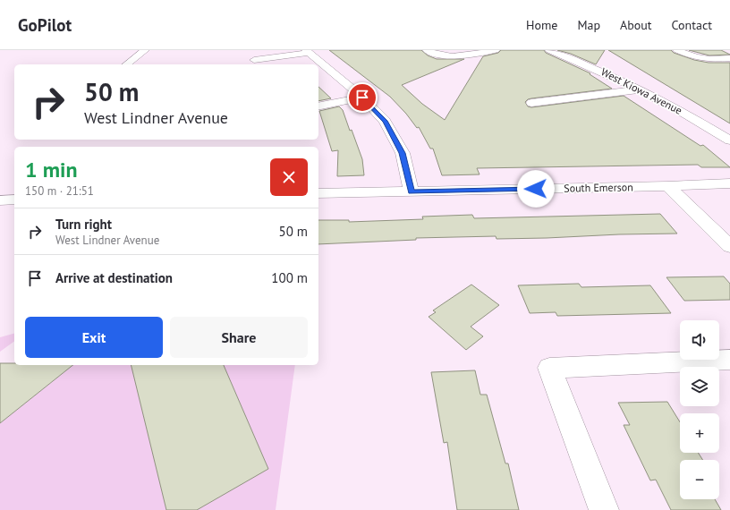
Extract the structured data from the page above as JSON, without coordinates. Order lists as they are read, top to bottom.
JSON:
{
  "streets": {
    "street": ["West Kiowa Avenue", "South Emerson"]
  },
  "page": {
    "header": "GoPilot",
    "nav": [
      "Home",
      "Map",
      "About",
      "Contact"
    ],
    "turn": ["50 m", "West Lindner Avenue"],
    "heading": ["1 min", "150 m · 21:51"],
    "list": [
      {
        "name": "Turn right",
        "note": "West Lindner Avenue",
        "value": "50 m"
      },
      {
        "name": "Arrive at destination",
        "value": "100 m"
      }
    ],
    "buttons": ["Exit", "Share"],
    "map_buttons": ["+", "−"]
  }
}
